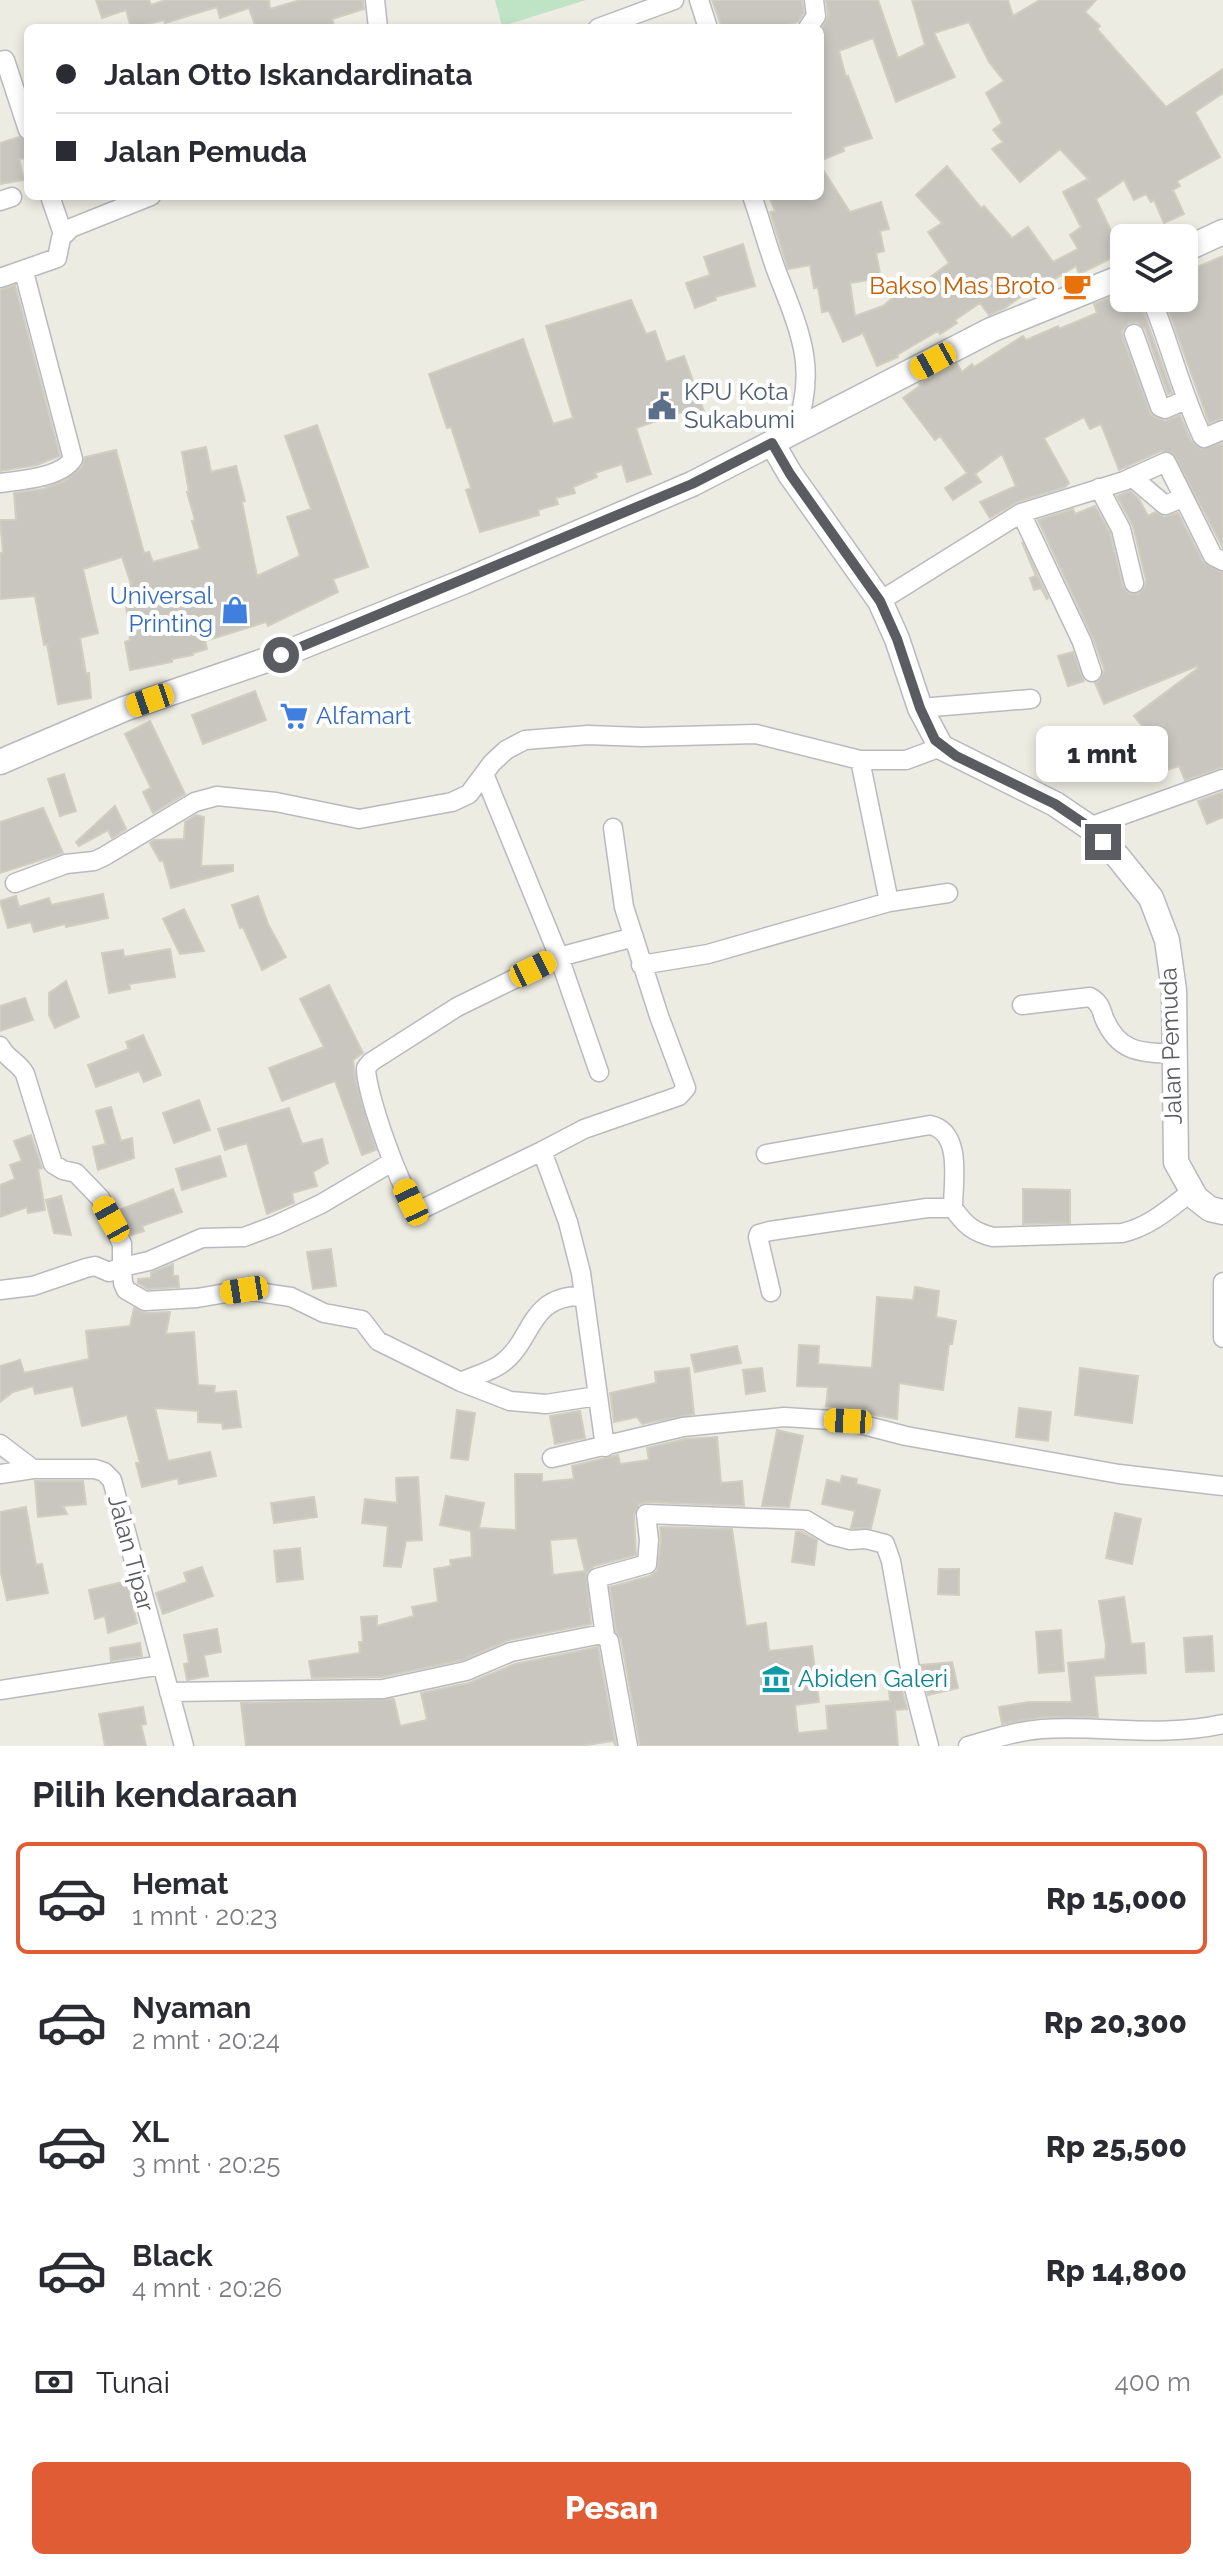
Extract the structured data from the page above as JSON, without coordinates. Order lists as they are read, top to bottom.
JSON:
{
  "streets": {
    "main road": ["Jalan Pemuda"],
    "street": ["Jalan Tipar"]
  },
  "places": {
    "cafe": ["Bakso Mas Broto"],
    "public building": ["KPU Kota Sukabumi"],
    "shop": ["Universal Printing"],
    "supermarket": ["Alfamart"],
    "museum": ["Abiden Galeri"]
  },
  "page": {
    "banner": ["Jalan Otto Iskandardinata", "Jalan Pemuda"],
    "bubble": "1 mnt",
    "heading": "Pilih kendaraan",
    "list": [
      {
        "name": "Hemat",
        "note": "1 mnt · 20:23",
        "value": "Rp 15,000"
      },
      {
        "name": "Nyaman",
        "note": "2 mnt · 20:24",
        "value": "Rp 20,300"
      },
      {
        "name": "XL",
        "note": "3 mnt · 20:25",
        "value": "Rp 25,500"
      },
      {
        "name": "Black",
        "note": "4 mnt · 20:26",
        "value": "Rp 14,800"
      }
    ],
    "pay": ["Tunai", "400 m"],
    "buttons": "Pesan"
  }
}
